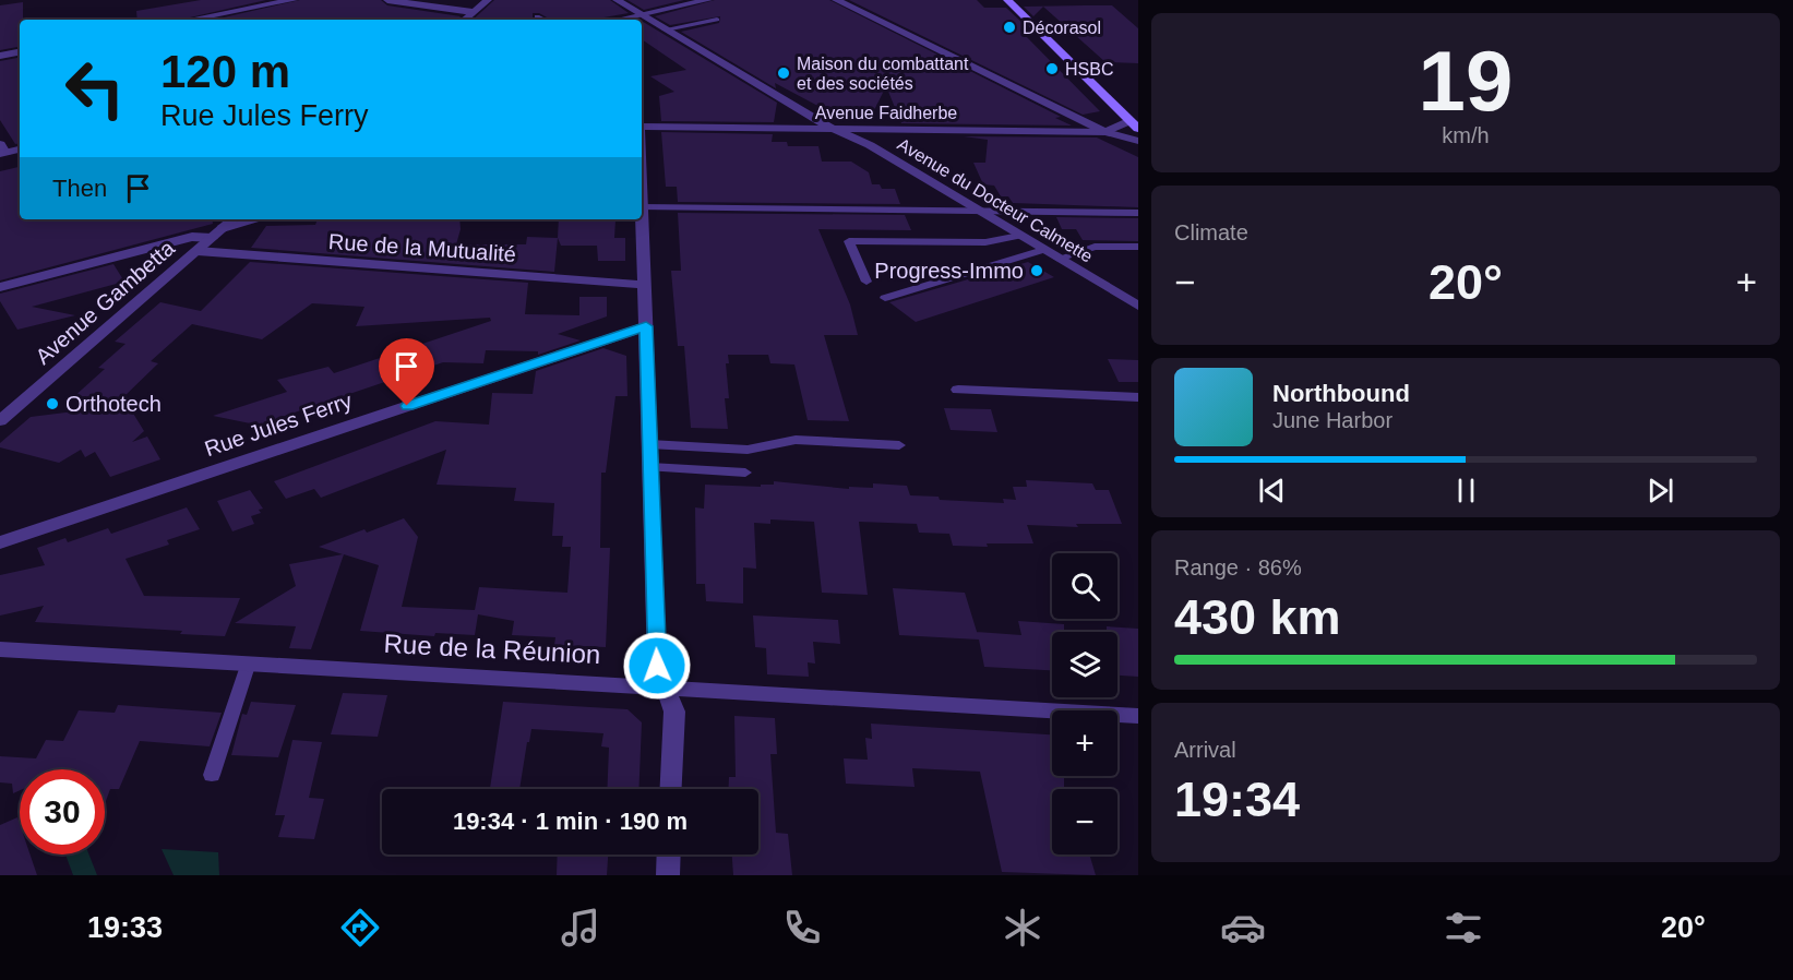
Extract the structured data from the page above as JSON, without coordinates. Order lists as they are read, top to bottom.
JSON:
{
  "streets": {
    "street": [
      "Avenue Faidherbe",
      "Avenue du Docteur Calmette",
      "Rue de la Mutualité",
      "Avenue Gambetta",
      "Rue Jules Ferry",
      "Rue de la Réunion"
    ]
  },
  "crossings": [
    ["Avenue Faidherbe", "Avenue du Docteur Calmette"],
    ["Rue de la Mutualité", "Avenue Gambetta"]
  ],
  "places": [
    "Décorasol",
    "HSBC",
    "Maison du combattant et des sociétés",
    "Progress-Immo",
    "Orthotech"
  ],
  "page": {
    "tile": [
      ["19", "km/h"],
      "Climate",
      ["Range · 86%", "430 km"],
      ["Arrival", "19:34"]
    ],
    "turn": ["120 m", "Rue Jules Ferry"],
    "then": "Then",
    "heat": ["−", "20°", "+"],
    "song": ["Northbound", "June Harbor"],
    "map_buttons": ["+", "−"],
    "limit": "30",
    "trip": "19:34 · 1 min · 190 m",
    "tabs": ["19:33", "20°"]
  }
}
